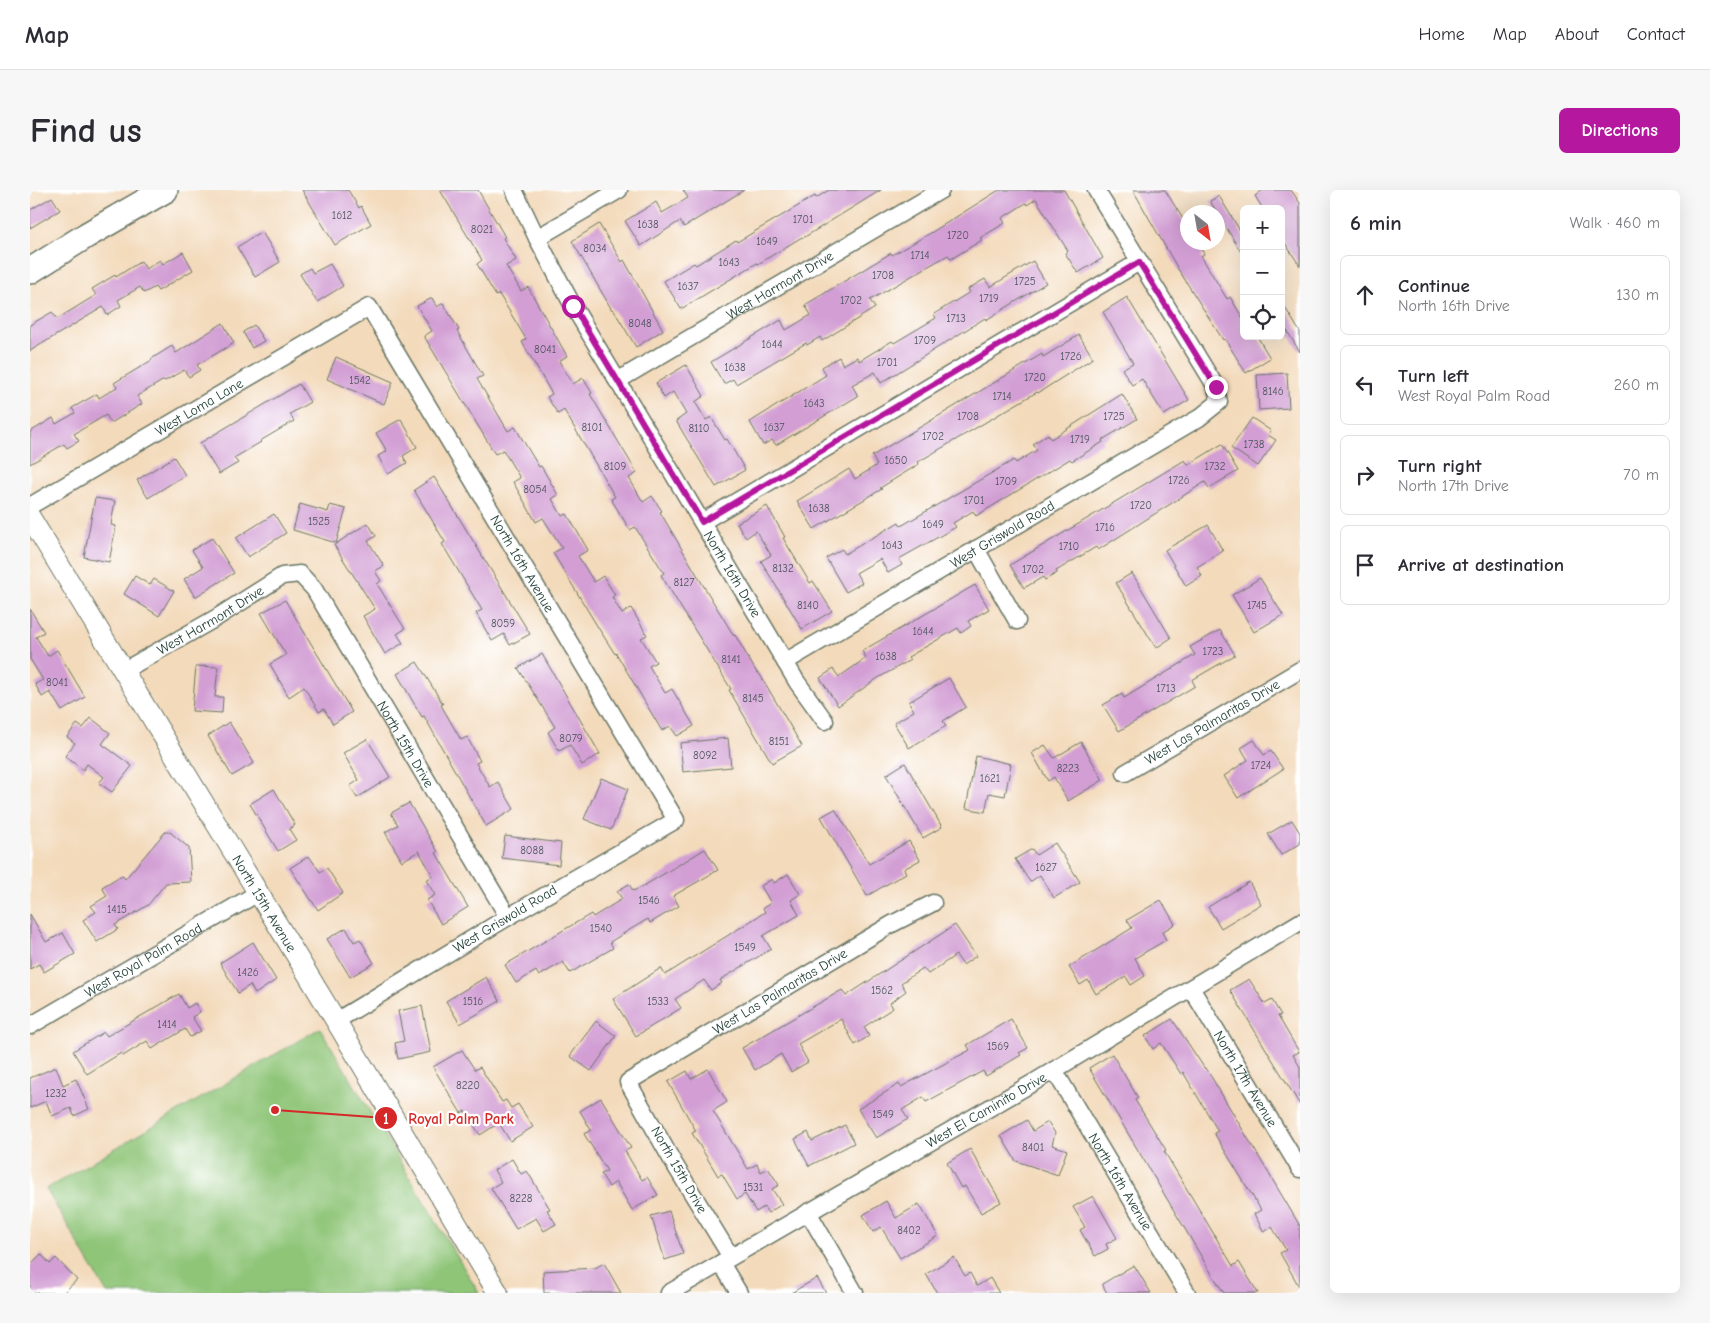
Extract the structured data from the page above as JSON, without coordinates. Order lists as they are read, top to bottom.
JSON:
{
  "streets": {
    "street": [
      "West Harmont Drive",
      "West Loma Lane",
      "West Griswold Road",
      "North 16th Avenue",
      "North 16th Drive",
      "West Las Palmaritas Drive",
      "North 15th Drive",
      "North 15th Avenue",
      "West Royal Palm Road",
      "North 17th Avenue",
      "West El Caminito Drive"
    ]
  },
  "crossings": [
    ["West Harmont Drive", "North 16th Drive"],
    ["West Harmont Drive", "North 15th Drive"],
    ["West Harmont Drive", "North 15th Avenue"],
    ["West Loma Lane", "North 16th Avenue"],
    ["West Griswold Road", "North 16th Avenue"],
    ["West Griswold Road", "North 16th Drive"],
    ["West Griswold Road", "North 15th Drive"],
    ["West Griswold Road", "North 15th Avenue"],
    ["North 16th Avenue", "West El Caminito Drive"],
    ["West Las Palmaritas Drive", "North 15th Drive"],
    ["North 15th Drive", "West El Caminito Drive"],
    ["North 15th Avenue", "West Royal Palm Road"],
    ["North 17th Avenue", "West El Caminito Drive"]
  ],
  "places": ["Royal Palm Park"],
  "house_numbers": [
    "1612",
    "1701",
    "1638",
    "8021",
    "1720",
    "1649",
    "8034",
    "1714",
    "1643",
    "1708",
    "1725",
    "1637",
    "1719",
    "1702",
    "1713",
    "8048",
    "1709",
    "1644",
    "8041",
    "1726",
    "1701",
    "1638",
    "1720",
    "1542",
    "8146",
    "1714",
    "1643",
    "1708",
    "1725",
    "8101",
    "1637",
    "8110",
    "1702",
    "1719",
    "1738",
    "1650",
    "8109",
    "1732",
    "1726",
    "1709",
    "8054",
    "1701",
    "1720",
    "1638",
    "1525",
    "1649",
    "1716",
    "1643",
    "1710",
    "8132",
    "1702",
    "8127",
    "8140",
    "1745",
    "8059",
    "1644",
    "1723",
    "1638",
    "8141",
    "8041",
    "1713",
    "8145",
    "8079",
    "8151",
    "8092",
    "1724",
    "8223",
    "1621",
    "8088",
    "1627",
    "1546",
    "1415",
    "1540",
    "1549",
    "1426",
    "1562",
    "1516",
    "1533",
    "1414",
    "1569",
    "8220",
    "1232",
    "1549",
    "8401",
    "1531",
    "8228",
    "8402"
  ],
  "north": "bottom right",
  "page": {
    "header": "Map",
    "nav": [
      "Home",
      "Map",
      "About",
      "Contact"
    ],
    "buttons": "Directions",
    "title": "Find us",
    "heading": ["6 min", "Walk · 460 m"],
    "map_buttons": ["+", "−"],
    "list": [
      ["Continue", "North 16th Drive", "130 m"],
      ["Turn left", "West Royal Palm Road", "260 m"],
      ["Turn right", "North 17th Drive", "70 m"],
      "Arrive at destination"
    ]
  }
}
